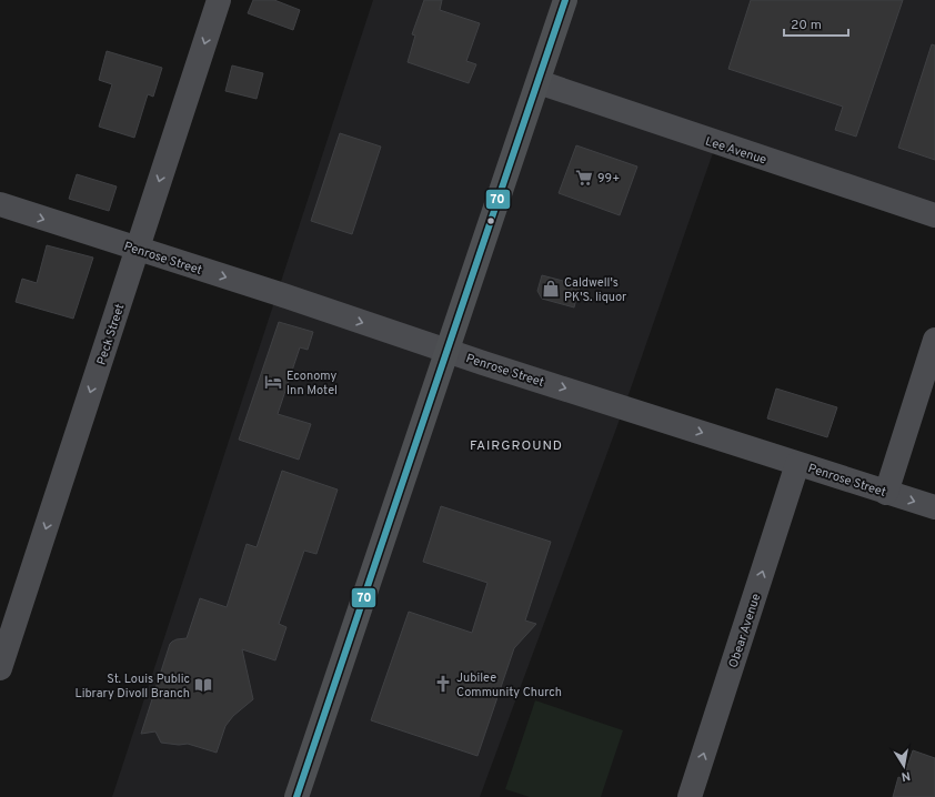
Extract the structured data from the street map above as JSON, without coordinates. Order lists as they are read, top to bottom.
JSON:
{
  "streets": {
    "street": [
      "Lee Avenue",
      "Penrose Street",
      "Peck Street",
      "Obear Avenue"
    ]
  },
  "crossings": [
    ["Penrose Street", "Peck Street"],
    ["Penrose Street", "Obear Avenue"]
  ],
  "one_way": ["Penrose Street", "Peck Street", "Obear Avenue"],
  "districts": ["FAIRGROUND"],
  "places": {
    "supermarket": ["99+"],
    "shop": ["Caldwell's PK'S. liquor"],
    "hotel": ["Economy Inn Motel"],
    "church": ["Jubilee Community Church"],
    "library": ["St. Louis Public Library Divoll Branch"]
  },
  "lines": ["transit line 70"],
  "scale_bar": "20 m",
  "north": "bottom"
}
